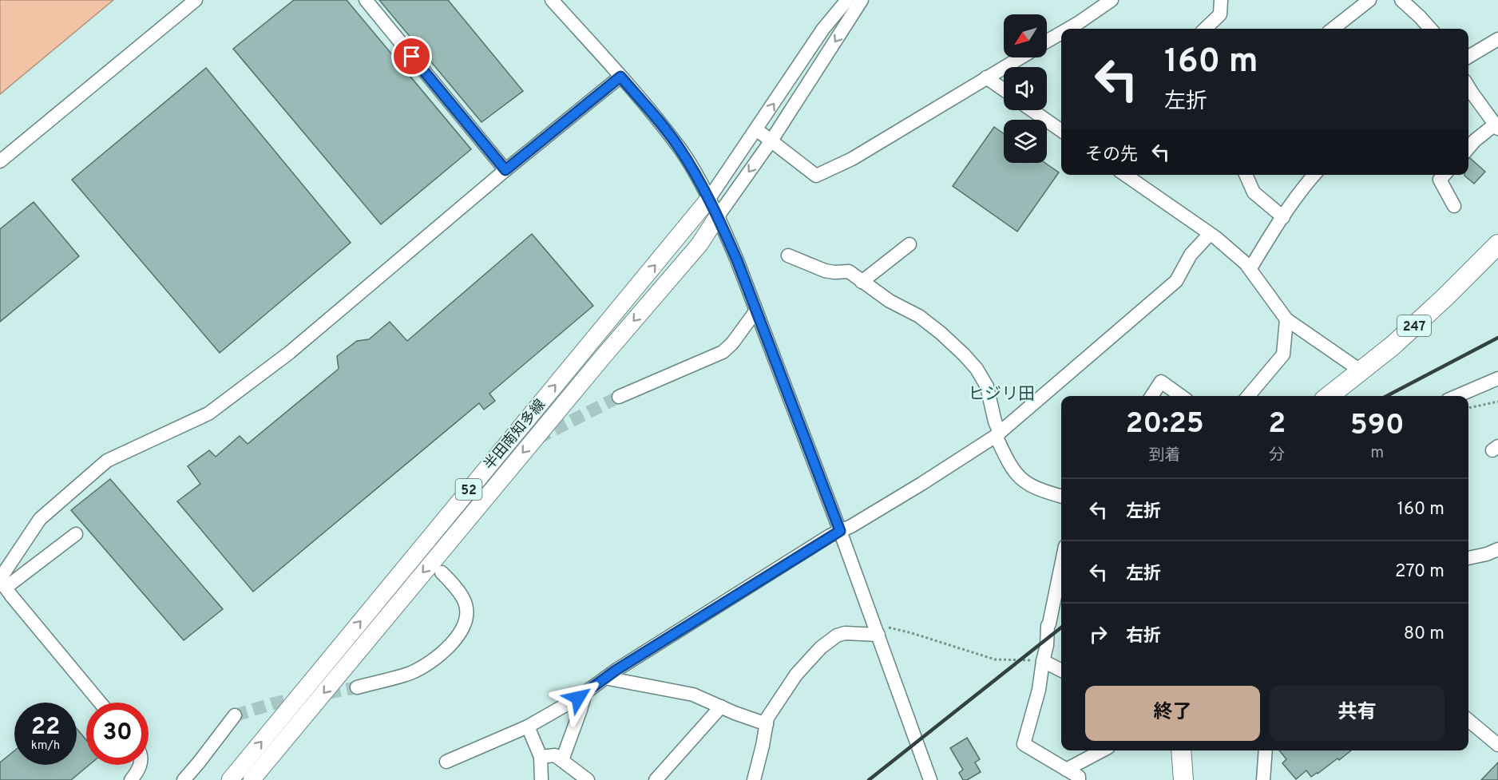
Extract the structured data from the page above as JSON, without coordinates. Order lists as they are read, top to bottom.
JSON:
{
  "streets": {
    "highway": ["247"],
    "main road": ["半田南知多線", "52"]
  },
  "districts": ["ヒジリ田"],
  "north": "bottom left",
  "page": {
    "turn": ["160 m", "左折"],
    "then": "その先",
    "eta": [
      "20:25",
      "到着",
      "2",
      "分",
      "590",
      "m"
    ],
    "list": [
      {
        "name": "左折",
        "value": "160 m"
      },
      {
        "name": "左折",
        "value": "270 m"
      },
      {
        "name": "右折",
        "value": "80 m"
      }
    ],
    "buttons": ["終了", "共有"],
    "speed": "22 km/h",
    "limit": "30"
  }
}
